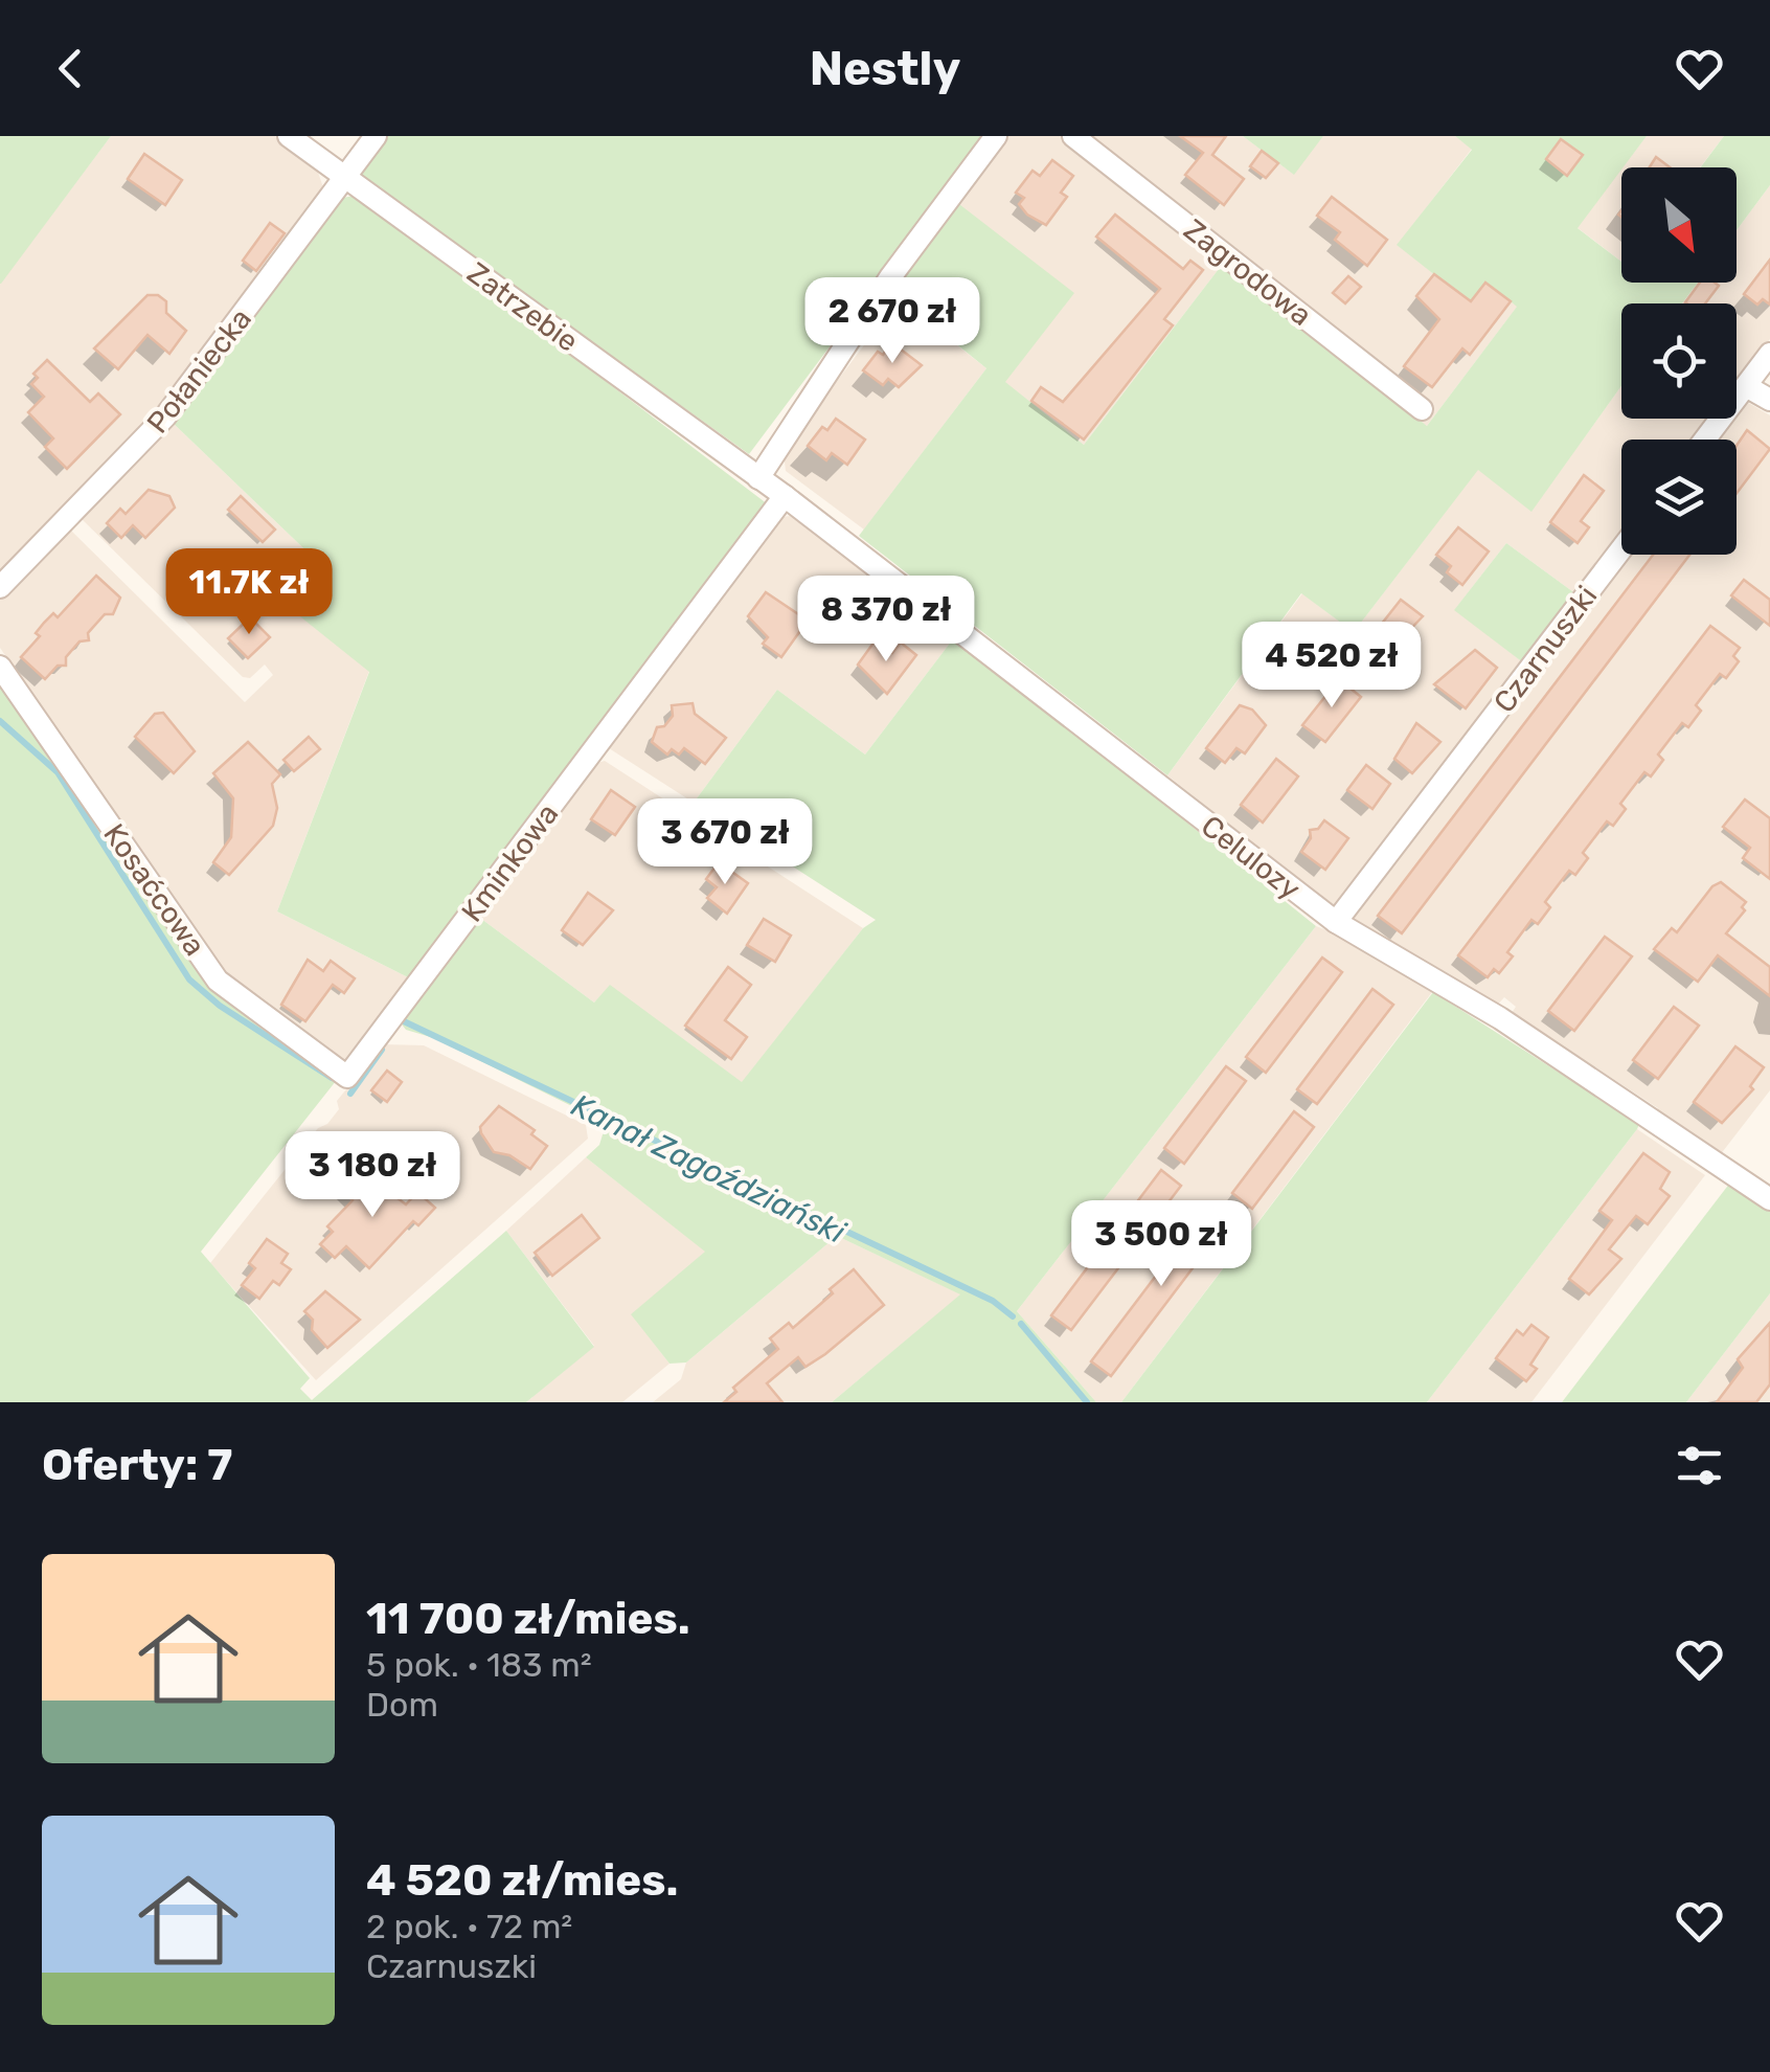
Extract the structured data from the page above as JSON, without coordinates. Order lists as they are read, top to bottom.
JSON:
{
  "streets": {
    "street": [
      "Zagrodowa",
      "Zatrzebie",
      "Połaniecka",
      "Czarnuszki",
      "Celulozy",
      "Kminkowa",
      "Kosaćcowa"
    ]
  },
  "crossings": [
    ["Zatrzebie", "Połaniecka"],
    ["Zatrzebie", "Celulozy"],
    ["Czarnuszki", "Celulozy"],
    ["Celulozy", "Kminkowa"],
    ["Kminkowa", "Kosaćcowa"]
  ],
  "water": ["Kanał Zagoździański"],
  "north": "bottom right",
  "page": {
    "header": "Nestly",
    "price": [
      "2 670 zł",
      "11.7K zł",
      "8 370 zł",
      "4 520 zł",
      "3 670 zł",
      "3 180 zł",
      "3 500 zł"
    ],
    "heading": "Oferty: 7",
    "list": [
      {
        "name": "11 700 zł/mies.",
        "note": "5 pok. · 183 m² · Dom"
      },
      {
        "name": "4 520 zł/mies.",
        "note": "2 pok. · 72 m² · Czarnuszki"
      }
    ]
  }
}
